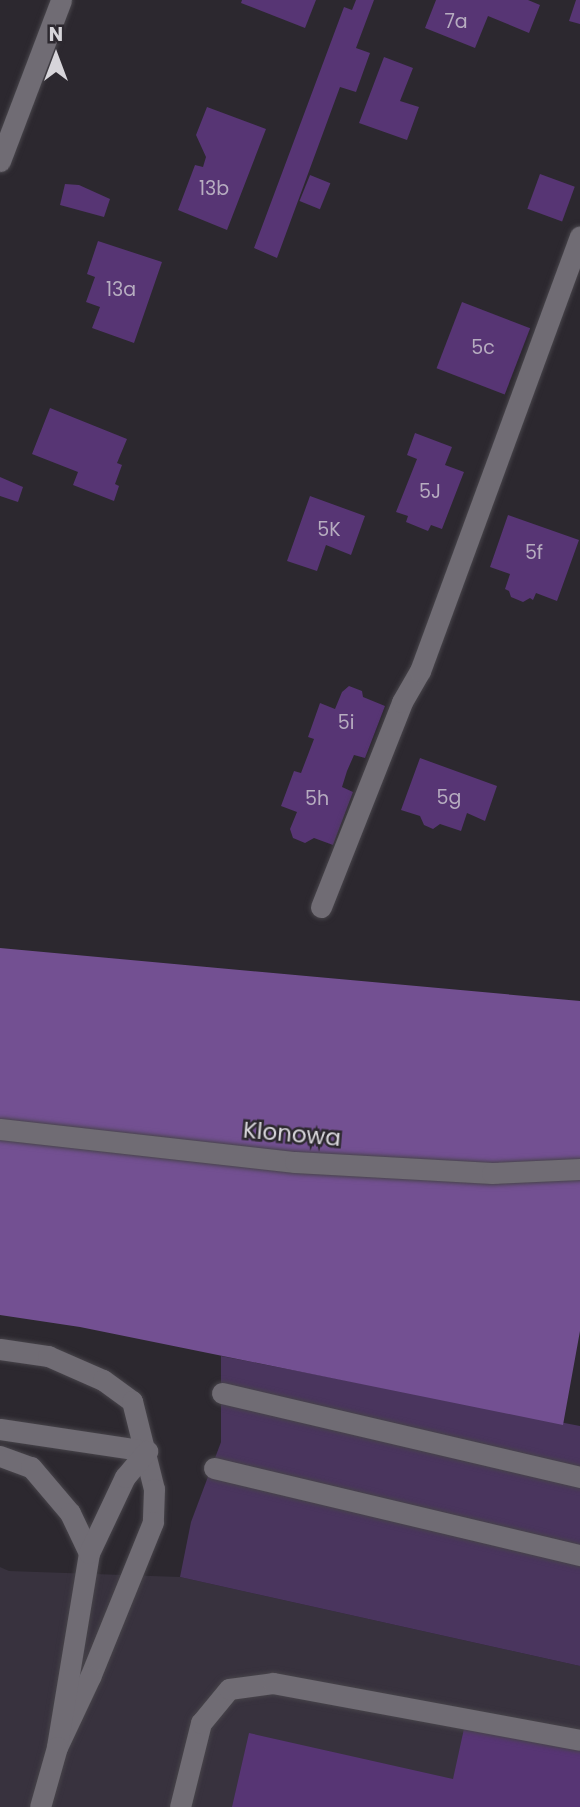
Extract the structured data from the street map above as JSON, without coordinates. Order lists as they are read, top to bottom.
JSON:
{
  "streets": {
    "street": ["Klonowa"]
  },
  "house_numbers": [
    "7a",
    "13b",
    "13a",
    "5c",
    "5J",
    "5K",
    "5f",
    "5i",
    "5g",
    "5h"
  ],
  "north": "top"
}
